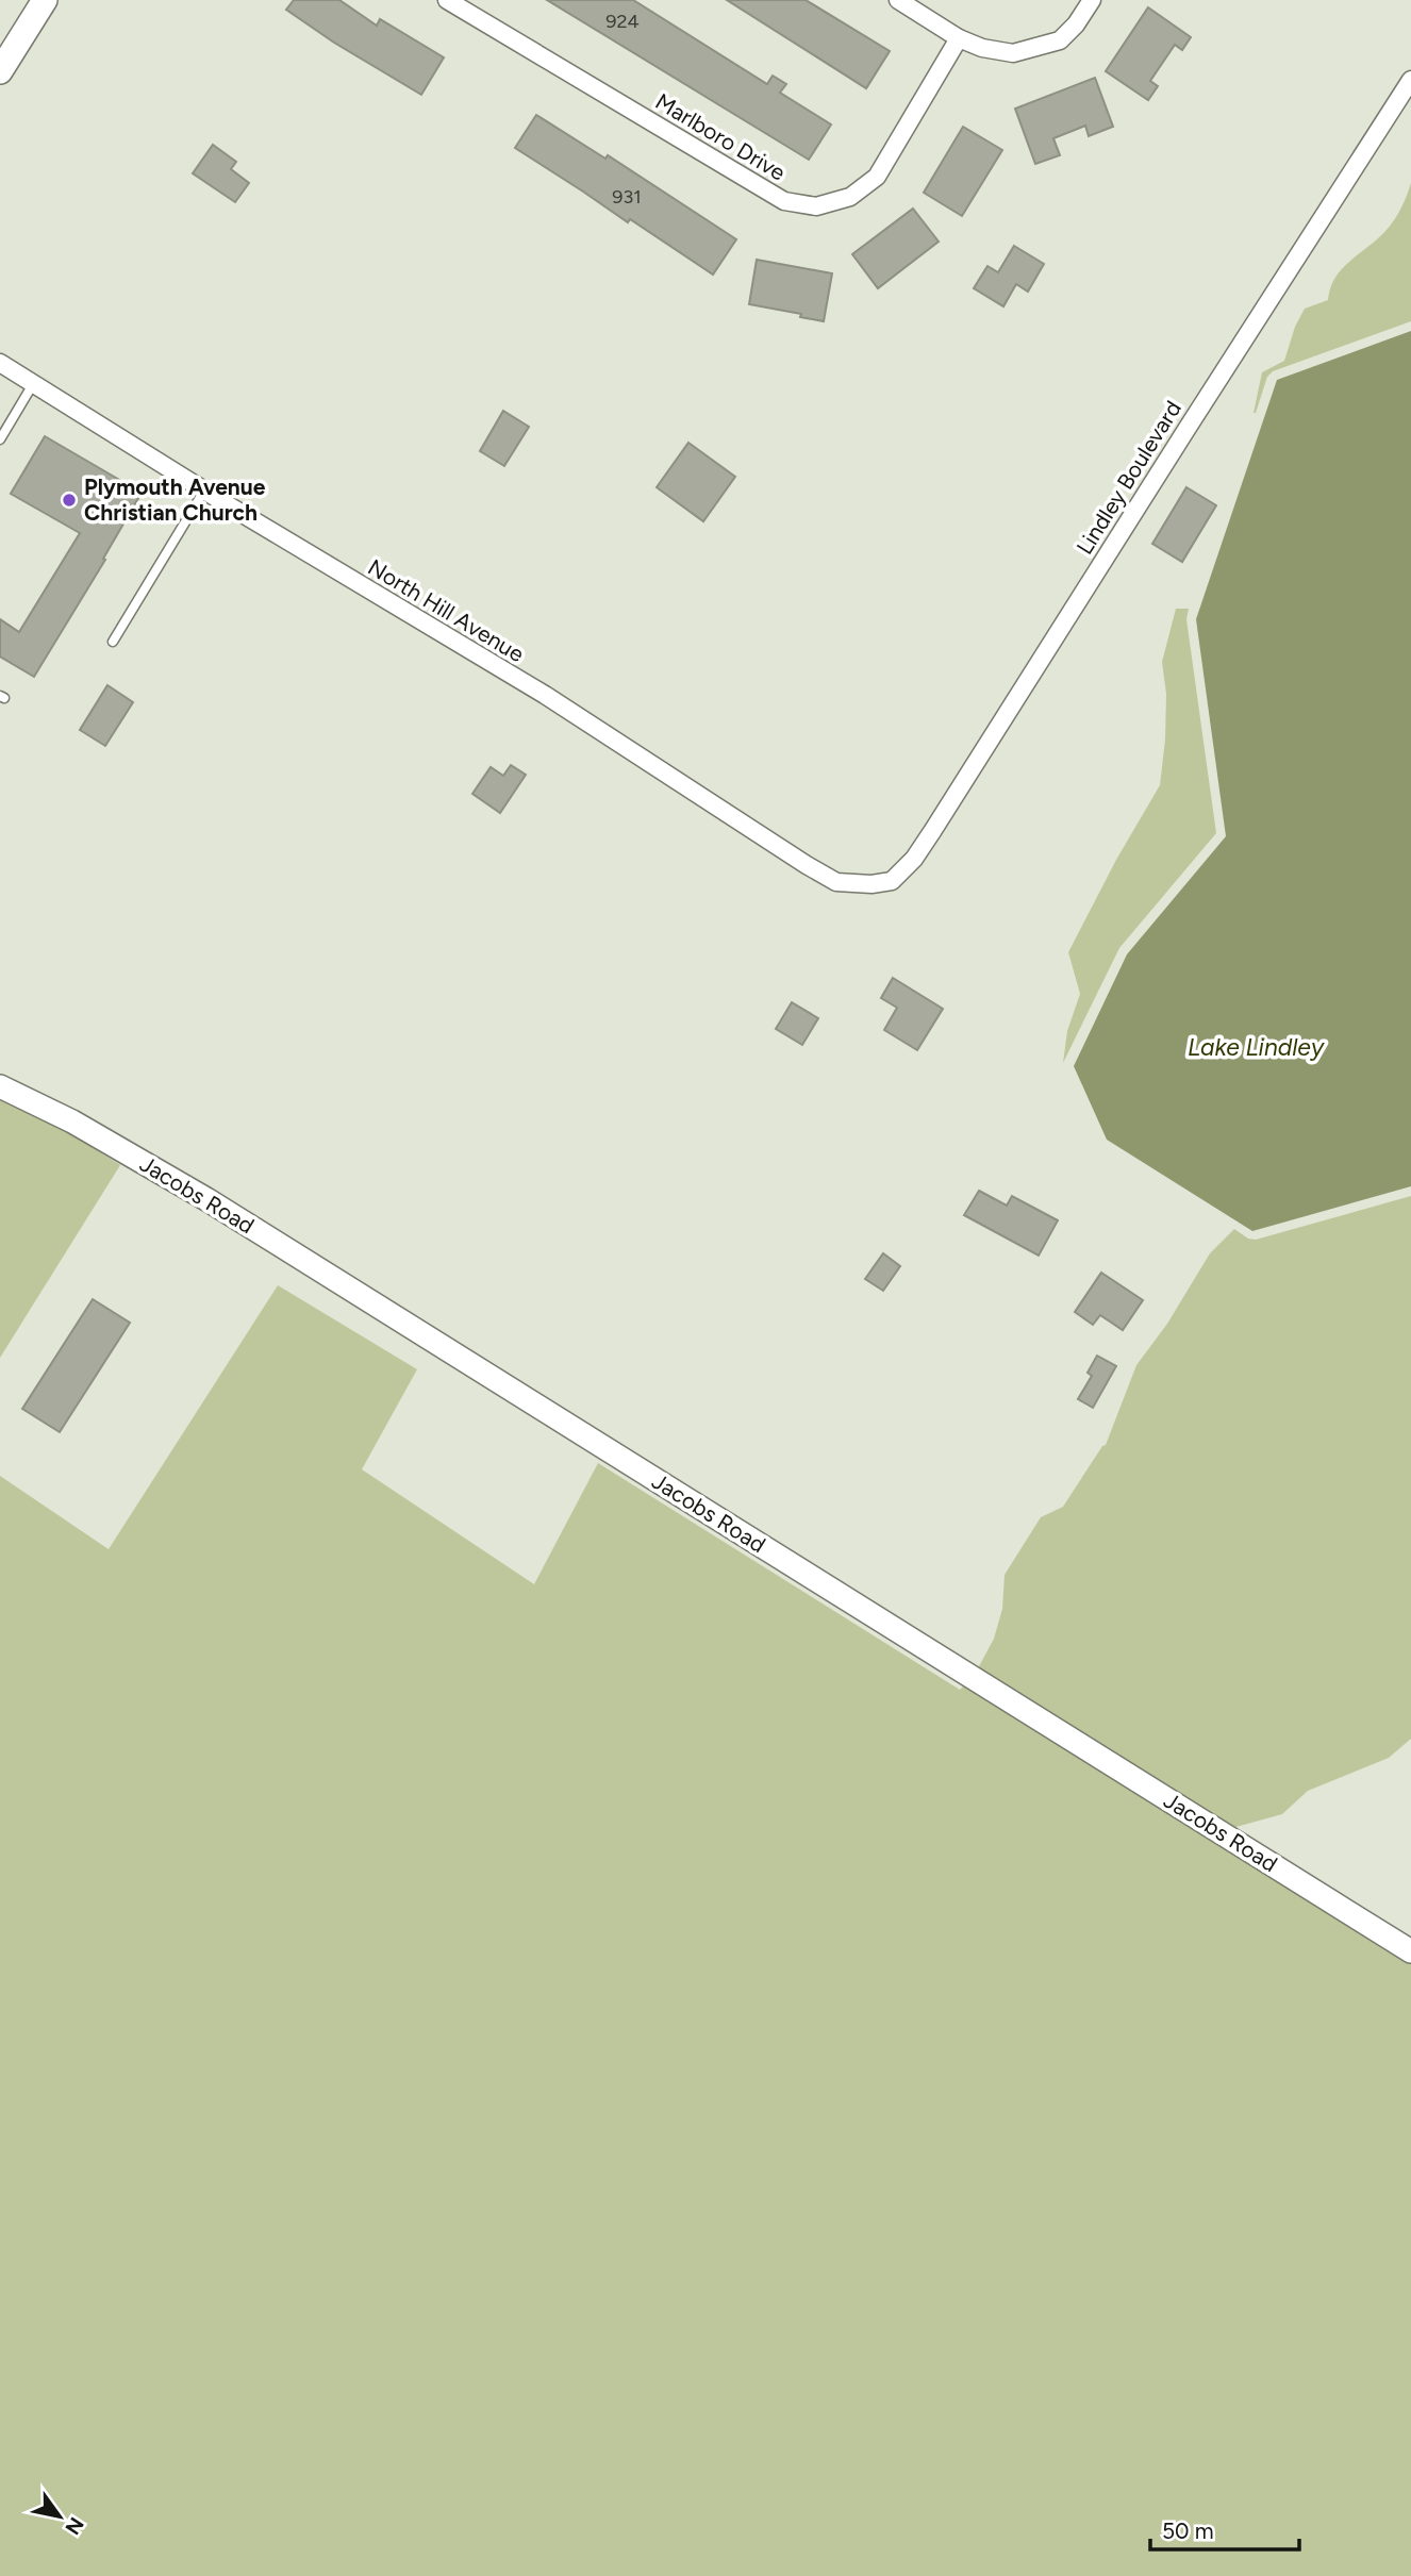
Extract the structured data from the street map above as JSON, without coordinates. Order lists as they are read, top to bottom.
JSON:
{
  "streets": {
    "street": [
      "Marlboro Drive",
      "Lindley Boulevard",
      "North Hill Avenue",
      "Jacobs Road"
    ]
  },
  "crossings": [
    ["Lindley Boulevard", "North Hill Avenue"]
  ],
  "water": ["Lake Lindley"],
  "places": ["Plymouth Avenue Christian Church"],
  "house_numbers": ["924", "931"],
  "scale_bar": "50 m",
  "north": "bottom right"
}
